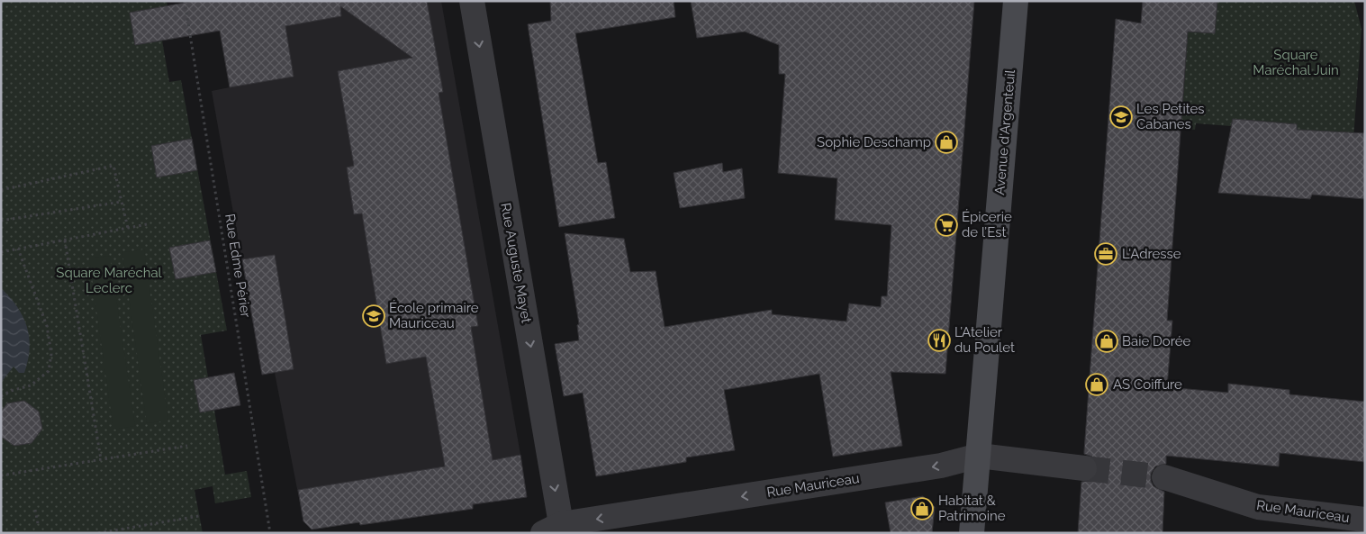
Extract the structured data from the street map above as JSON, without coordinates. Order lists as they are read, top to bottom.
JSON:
{
  "streets": {
    "main road": ["Avenue d'Argenteuil"],
    "street": ["Rue Auguste Mayet", "Rue Mauriceau"],
    "path": ["Rue Edme Périer"]
  },
  "crossings": [
    ["Avenue d'Argenteuil", "Rue Mauriceau"],
    ["Rue Auguste Mayet", "Rue Mauriceau"]
  ],
  "one_way": ["Rue Auguste Mayet", "Rue Mauriceau"],
  "parks": ["Square Maréchal Juin", "Square Maréchal Leclerc"],
  "places": {
    "school or university": ["Les Petites Cabanes", "École primaire Mauriceau"],
    "shop": [
      "Sophie Deschamp",
      "Baie Dorée",
      "AS Coiffure",
      "Habitat & Patrimoine"
    ],
    "supermarket": ["Épicerie de l’Est"],
    "office": ["L'Adresse"],
    "restaurant": ["L’Atelier du Poulet"]
  }
}
